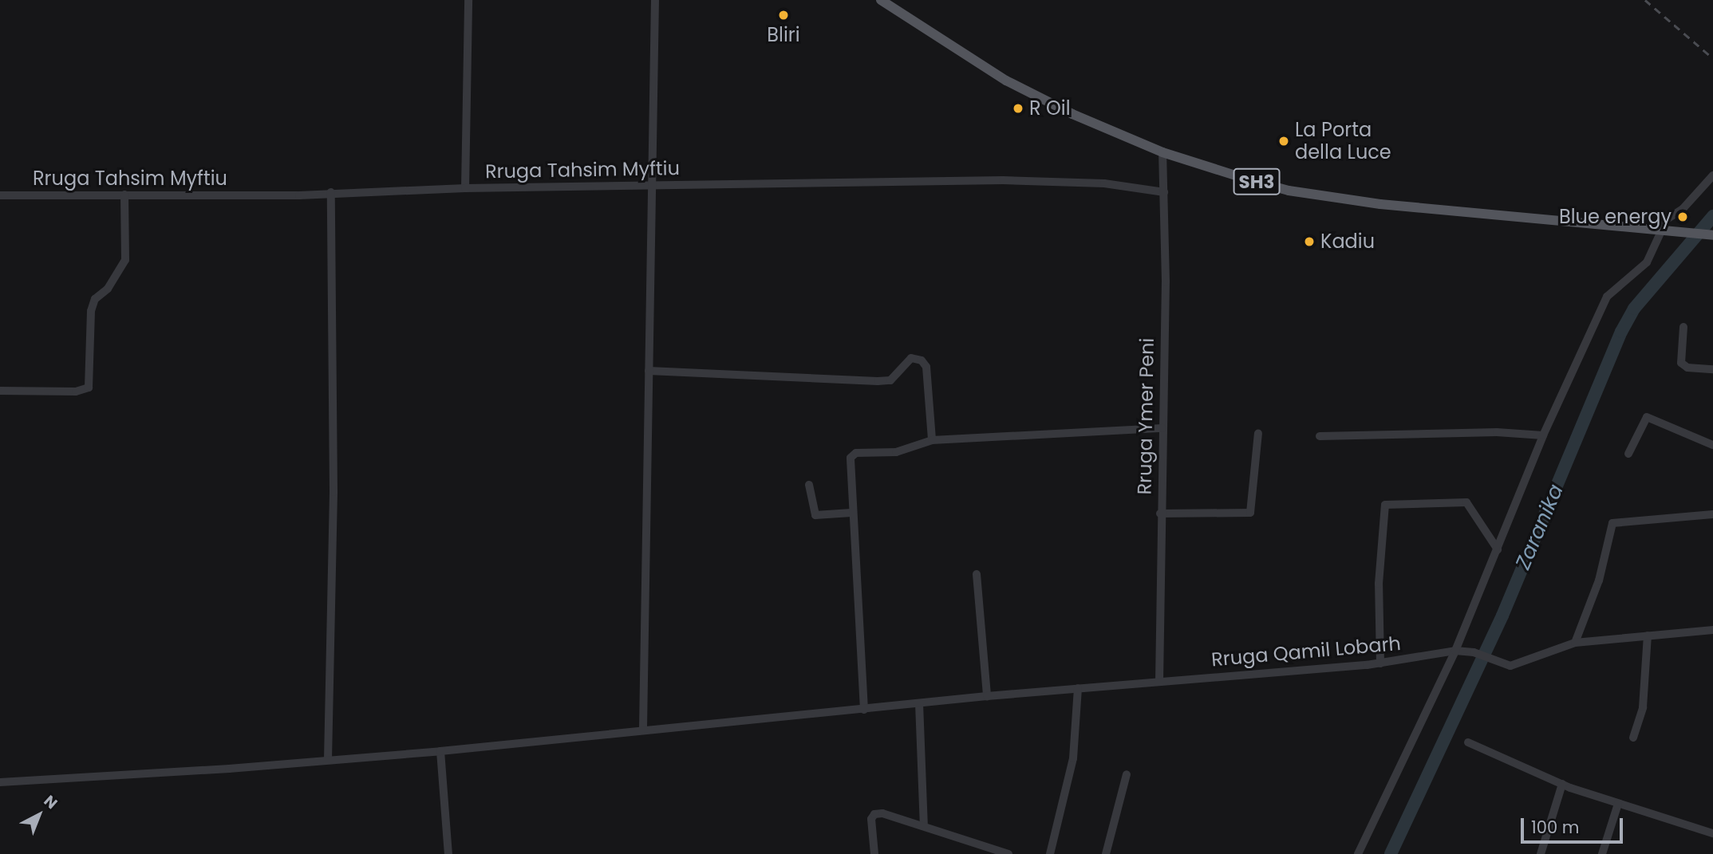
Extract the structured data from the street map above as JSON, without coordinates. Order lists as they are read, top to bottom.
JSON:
{
  "streets": {
    "main road": ["SH3"],
    "street": ["Rruga Tahsim Myftiu", "Rruga Ymer Peni", "Rruga Qamil Lobarh"]
  },
  "crossings": [
    ["Rruga Tahsim Myftiu", "Rruga Ymer Peni"],
    ["SH3", "Rruga Ymer Peni"],
    ["Rruga Ymer Peni", "Rruga Qamil Lobarh"]
  ],
  "water": ["Zaranika"],
  "places": [
    "Bliri",
    "R Oil",
    "La Porta della Luce",
    "Blue energy",
    "Kadiu"
  ],
  "scale_bar": "100 m",
  "north": "top right"
}
